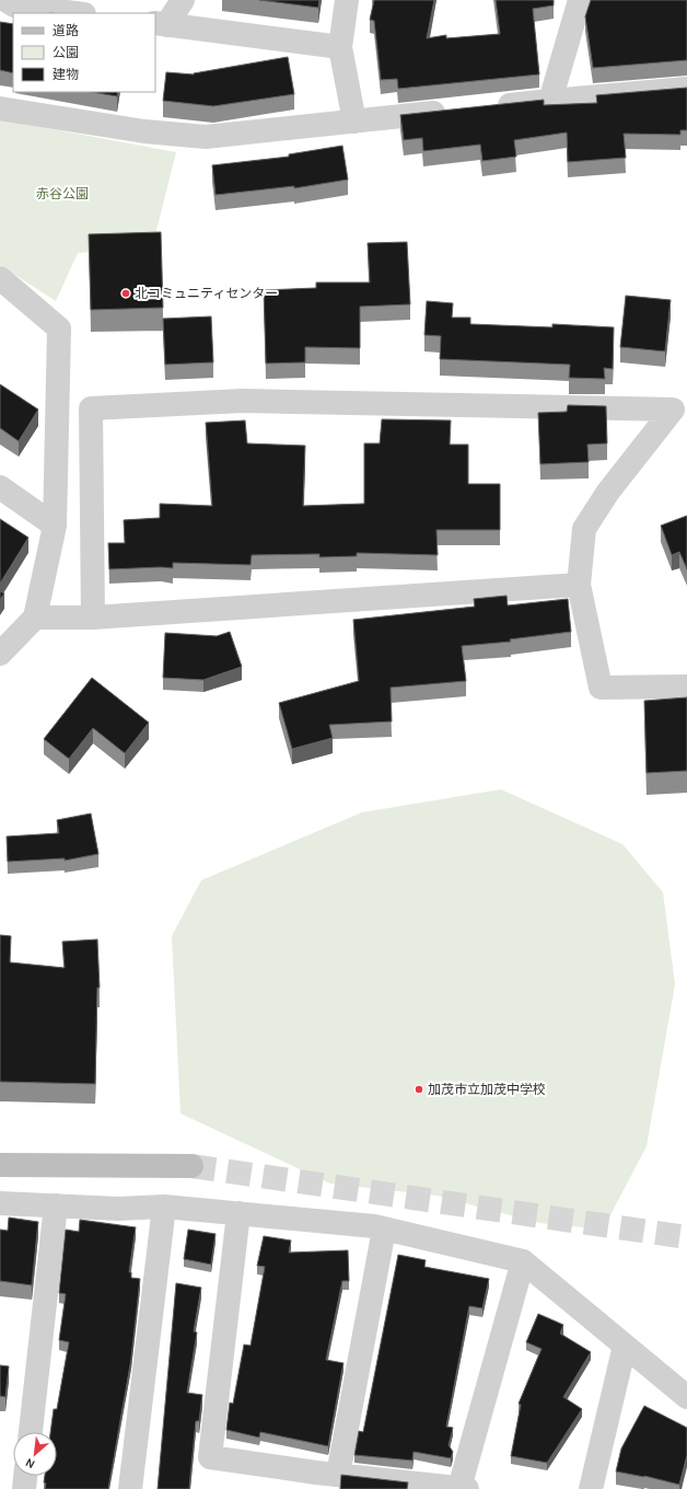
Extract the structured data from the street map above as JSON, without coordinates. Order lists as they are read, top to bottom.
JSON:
{
  "parks": ["赤谷公園"],
  "places": ["北コミュニティセンター", "加茂市立加茂中学校"],
  "legend": ["道路", "公園", "建物"],
  "north": "bottom left"
}
